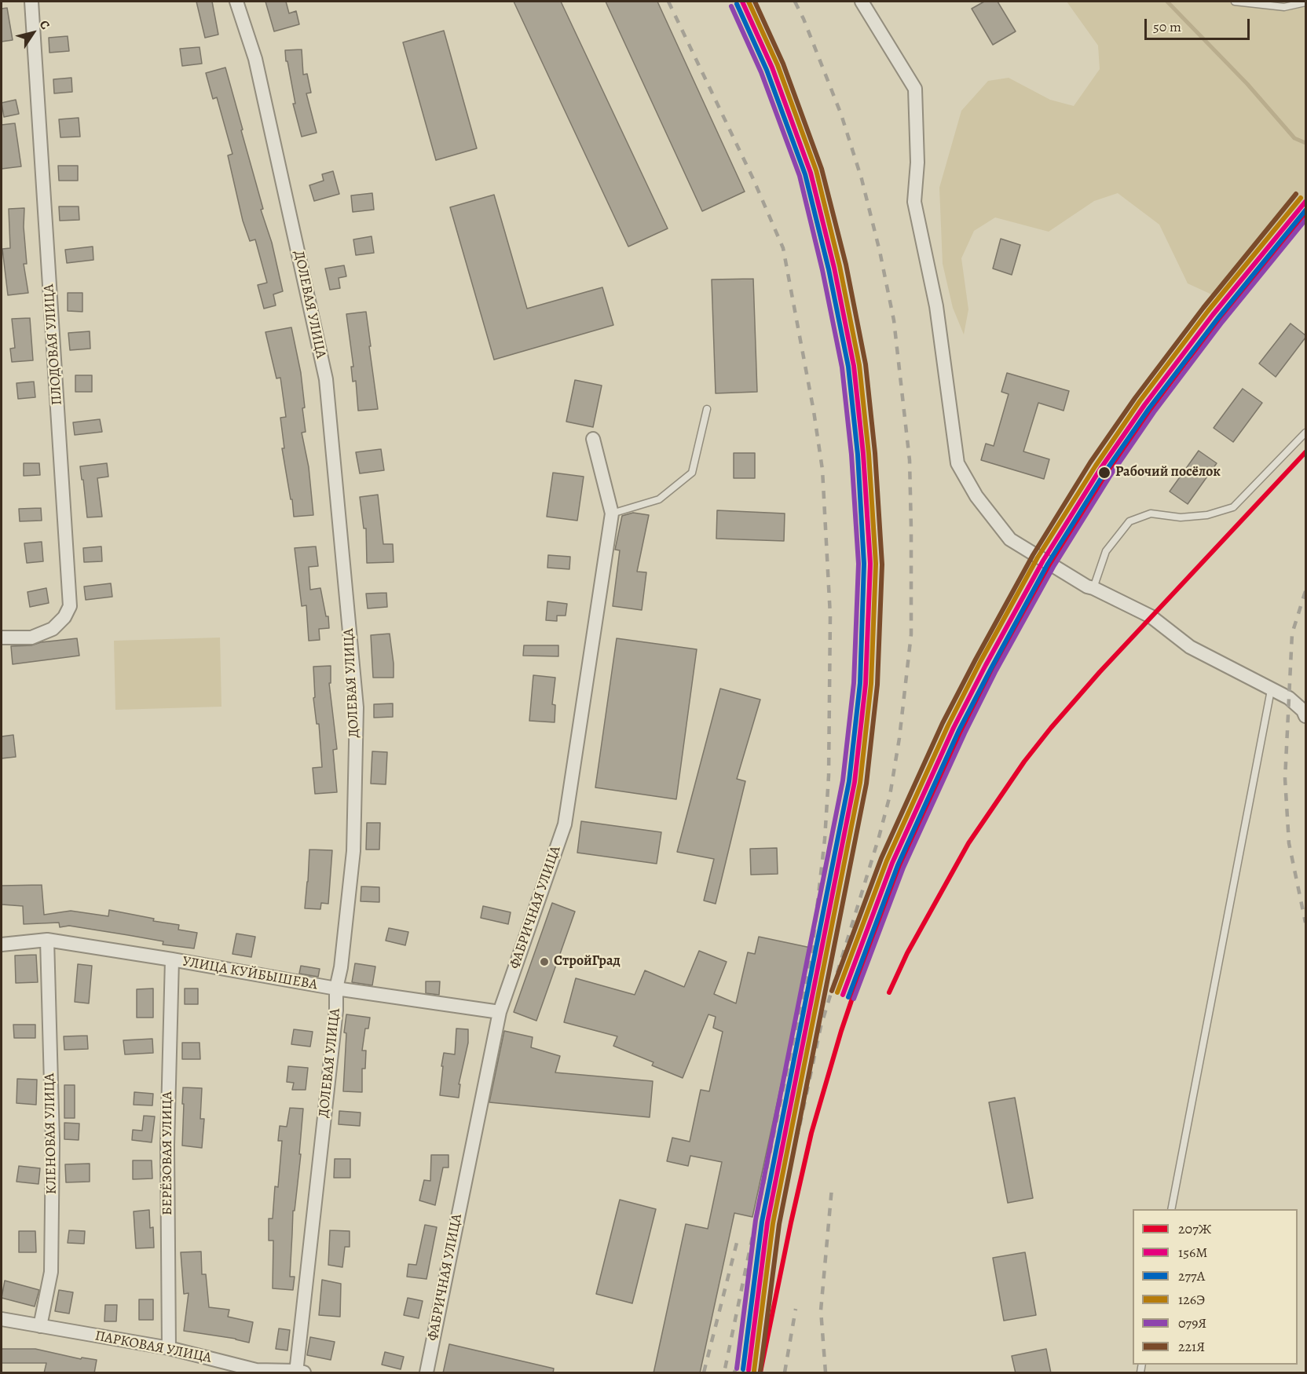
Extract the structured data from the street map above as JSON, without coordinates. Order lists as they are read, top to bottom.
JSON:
{
  "streets": {
    "street": [
      "ДОЛЕВАЯ УЛИЦА",
      "ПЛОДОВАЯ УЛИЦА",
      "ФАБРИЧНАЯ УЛИЦА",
      "УЛИЦА КУЙБЫШЕВА",
      "КЛЕНОВАЯ УЛИЦА",
      "БЕРЁЗОВАЯ УЛИЦА",
      "ПАРКОВАЯ УЛИЦА"
    ]
  },
  "crossings": [
    ["ДОЛЕВАЯ УЛИЦА", "УЛИЦА КУЙБЫШЕВА"],
    ["ДОЛЕВАЯ УЛИЦА", "ПАРКОВАЯ УЛИЦА"],
    ["ФАБРИЧНАЯ УЛИЦА", "УЛИЦА КУЙБЫШЕВА"],
    ["УЛИЦА КУЙБЫШЕВА", "КЛЕНОВАЯ УЛИЦА"],
    ["УЛИЦА КУЙБЫШЕВА", "БЕРЁЗОВАЯ УЛИЦА"],
    ["КЛЕНОВАЯ УЛИЦА", "ПАРКОВАЯ УЛИЦА"],
    ["БЕРЁЗОВАЯ УЛИЦА", "ПАРКОВАЯ УЛИЦА"]
  ],
  "places": ["Рабочий посёлок", "СтройГрад"],
  "lines": [
    "transit line 156М",
    "transit line 126Э",
    "transit line 221Я",
    "transit line 277А",
    "transit line 079Я",
    "transit line 207Ж"
  ],
  "legend": [
    "207Ж",
    "156М",
    "277А",
    "126Э",
    "079Я",
    "221Я"
  ],
  "scale_bar": "50 m",
  "north": "top right"
}
